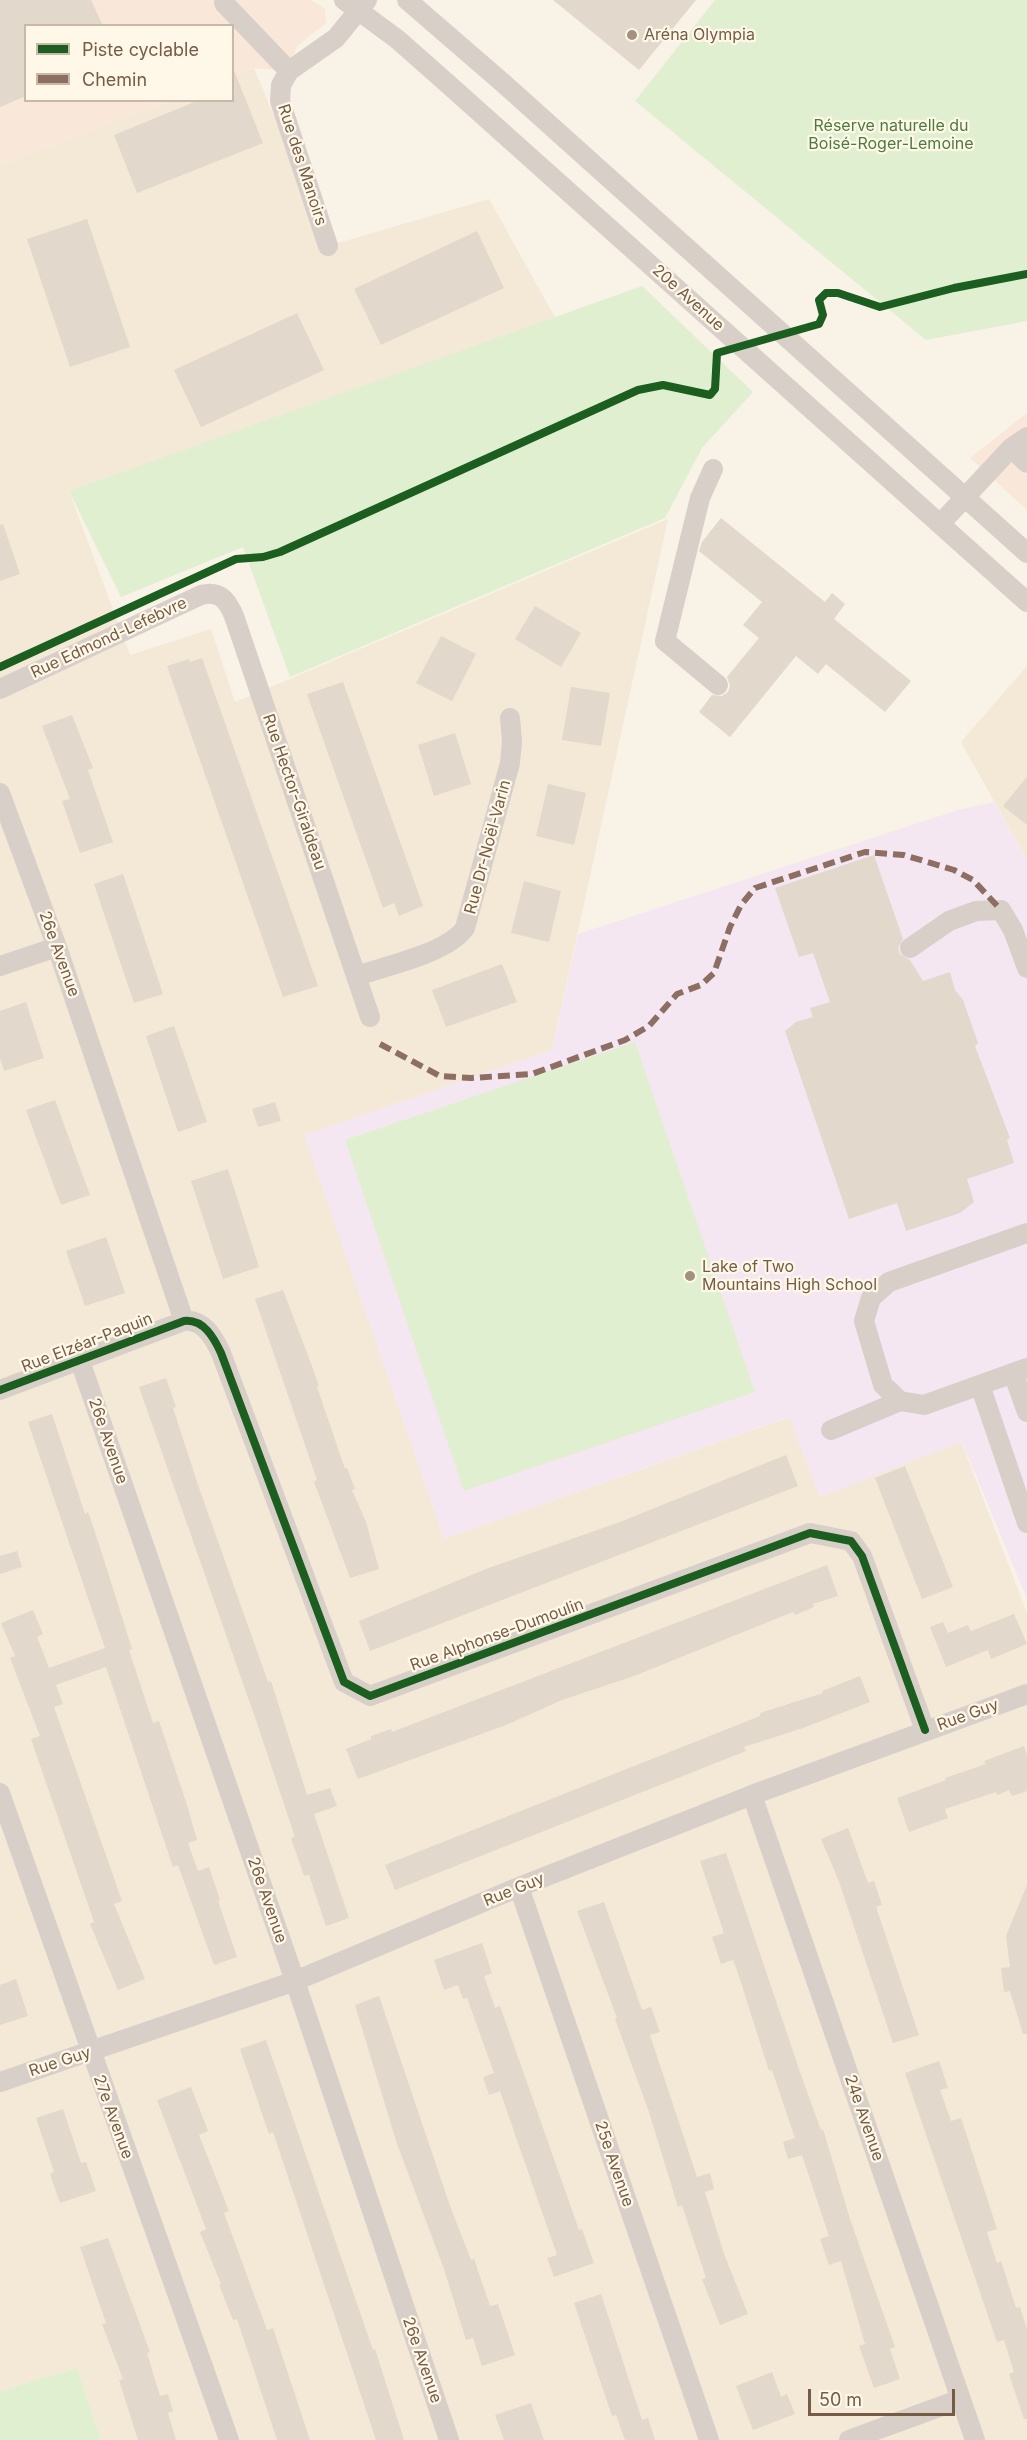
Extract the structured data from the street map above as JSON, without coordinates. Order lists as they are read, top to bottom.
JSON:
{
  "streets": {
    "street": [
      "Rue des Manoirs",
      "20e Avenue",
      "Rue Edmond-Lefebvre",
      "Rue Hector-Giraldeau",
      "Rue Dr-Noël-Varin",
      "26e Avenue",
      "Rue Elzéar-Paquin",
      "Rue Alphonse-Dumoulin",
      "Rue Guy",
      "27e Avenue",
      "24e Avenue",
      "25e Avenue"
    ]
  },
  "crossings": [
    ["Rue Edmond-Lefebvre", "Rue Hector-Giraldeau"],
    ["Rue Hector-Giraldeau", "Rue Dr-Noël-Varin"],
    ["26e Avenue", "Rue Elzéar-Paquin"],
    ["26e Avenue", "Rue Alphonse-Dumoulin"],
    ["26e Avenue", "Rue Guy"],
    ["Rue Elzéar-Paquin", "Rue Alphonse-Dumoulin"],
    ["Rue Alphonse-Dumoulin", "Rue Guy"],
    ["Rue Guy", "27e Avenue"],
    ["Rue Guy", "24e Avenue"],
    ["Rue Guy", "25e Avenue"]
  ],
  "parks": ["Réserve naturelle du Boisé-Roger-Lemoine"],
  "places": ["Aréna Olympia", "Lake of Two Mountains High School"],
  "legend": ["Piste cyclable", "Chemin"],
  "scale_bar": "50 m"
}
